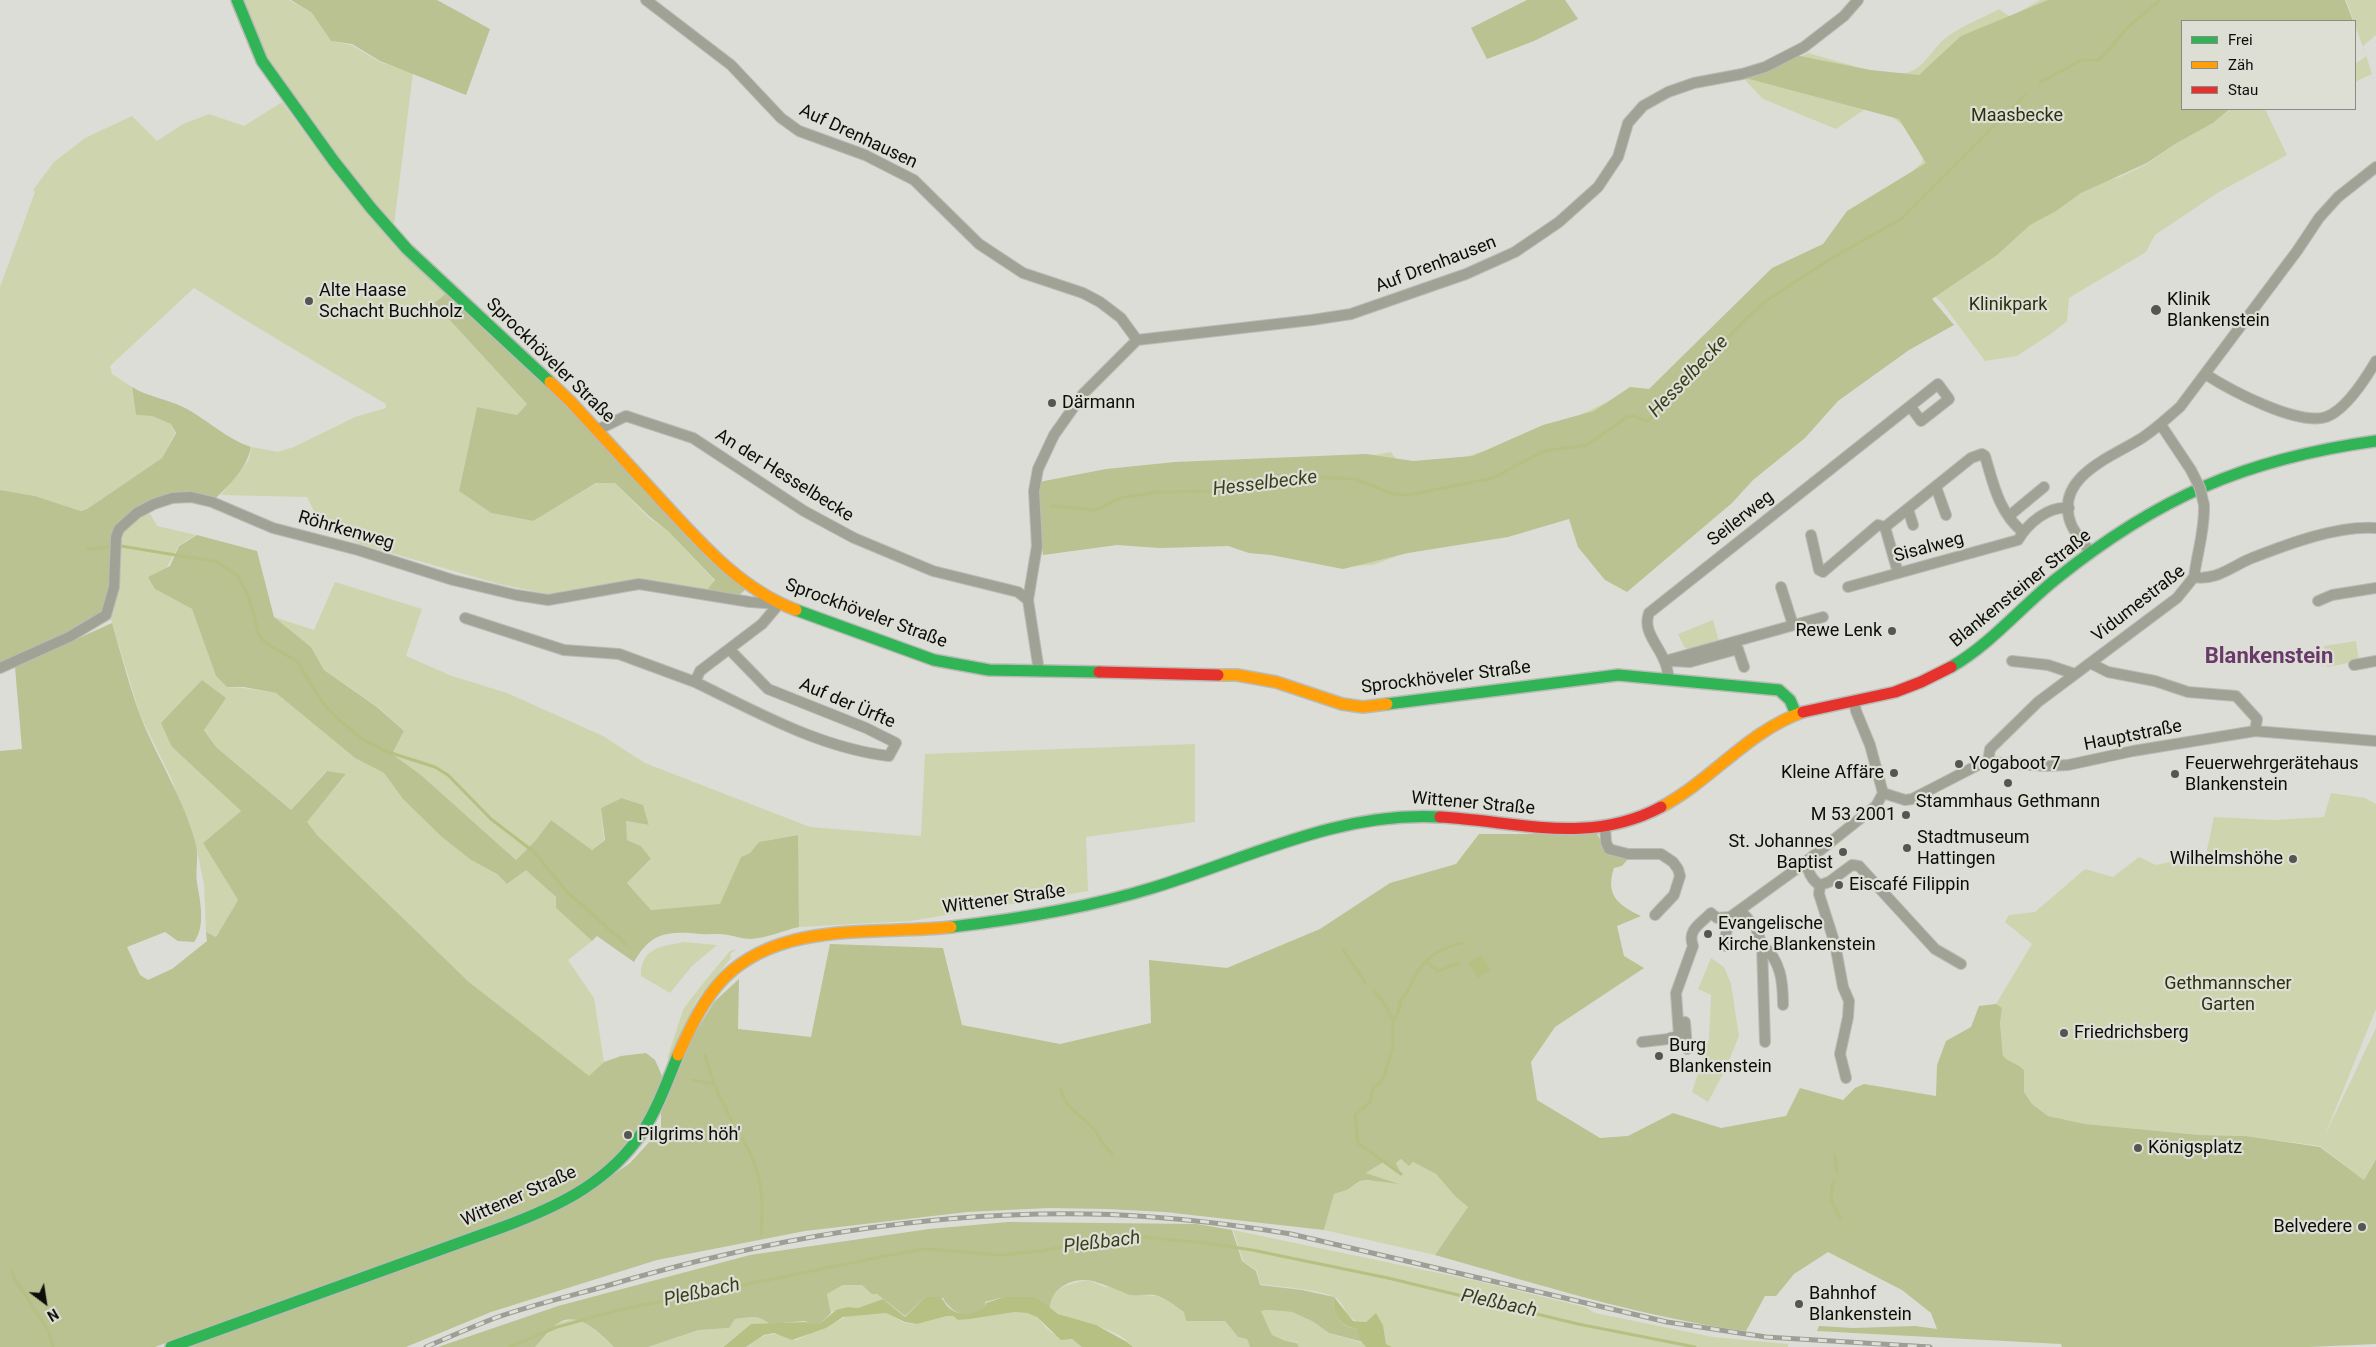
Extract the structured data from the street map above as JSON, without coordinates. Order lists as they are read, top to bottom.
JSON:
{
  "streets": {
    "main road": ["Sprockhöveler Straße", "Blankensteiner Straße", "Wittener Straße"],
    "street": [
      "Auf Drenhausen",
      "An der Hesselbecke",
      "Seilerweg",
      "Röhrkenweg",
      "Sisalweg",
      "Vidumestraße",
      "Auf der Ürfte",
      "Hauptstraße"
    ]
  },
  "crossings": [
    ["Sprockhöveler Straße", "An der Hesselbecke"],
    ["Sprockhöveler Straße", "Seilerweg"],
    ["Sprockhöveler Straße", "Röhrkenweg"],
    ["Sprockhöveler Straße", "Wittener Straße"],
    ["Blankensteiner Straße", "Wittener Straße"],
    ["Vidumestraße", "Hauptstraße"]
  ],
  "districts": ["Blankenstein"],
  "water": ["Hesselbecke", "Pleßbach"],
  "parks": ["Maasbecke", "Klinikpark", "Gethmannscher Garten"],
  "places": [
    "Alte Haase Schacht Buchholz",
    "Klinik Blankenstein",
    "Därmann",
    "Rewe Lenk",
    "Yogaboot 7",
    "Kleine Affäre",
    "Feuerwehrgerätehaus Blankenstein",
    "Stammhaus Gethmann",
    "M 53 2001",
    "Stadtmuseum Hattingen",
    "St. Johannes Baptist",
    "Wilhelmshöhe",
    "Eiscafé Filippin",
    "Evangelische Kirche Blankenstein",
    "Friedrichsberg",
    "Burg Blankenstein",
    "Pilgrims höh'",
    "Königsplatz",
    "Belvedere",
    "Bahnhof Blankenstein"
  ],
  "legend": ["Frei", "Zäh", "Stau"],
  "north": "bottom right"
}
